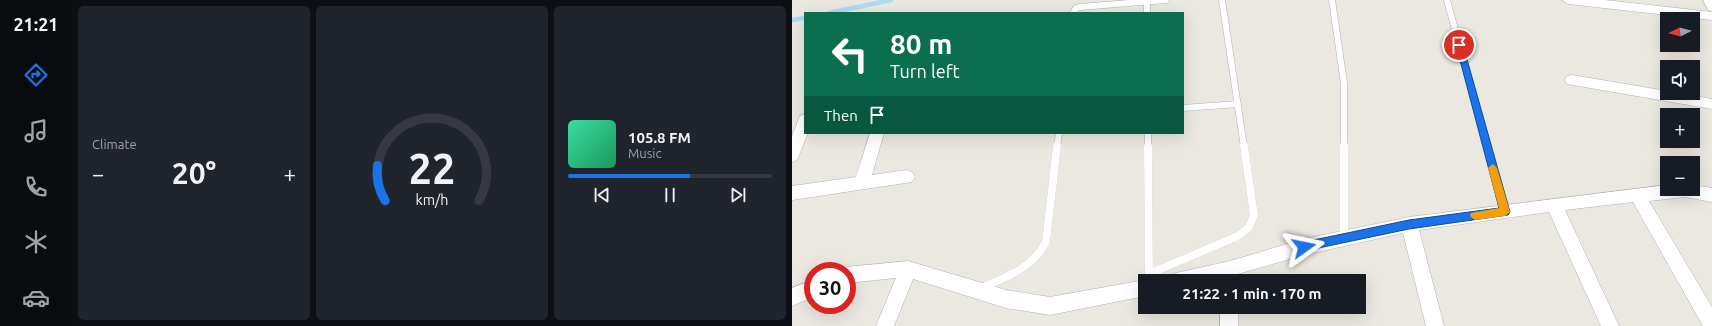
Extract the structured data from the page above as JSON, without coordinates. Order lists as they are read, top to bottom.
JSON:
{
  "north": "left",
  "page": {
    "tabs": "21:21",
    "tile": "Climate",
    "map_buttons": ["+", "−"],
    "turn": ["80 m", "Turn left"],
    "then": "Then",
    "song": ["105.8 FM", "Music"],
    "heat": ["−", "20°", "+"],
    "limit": "30",
    "trip": "21:22 · 1 min · 170 m",
    "gauge": ["22", "km/h"]
  }
}
